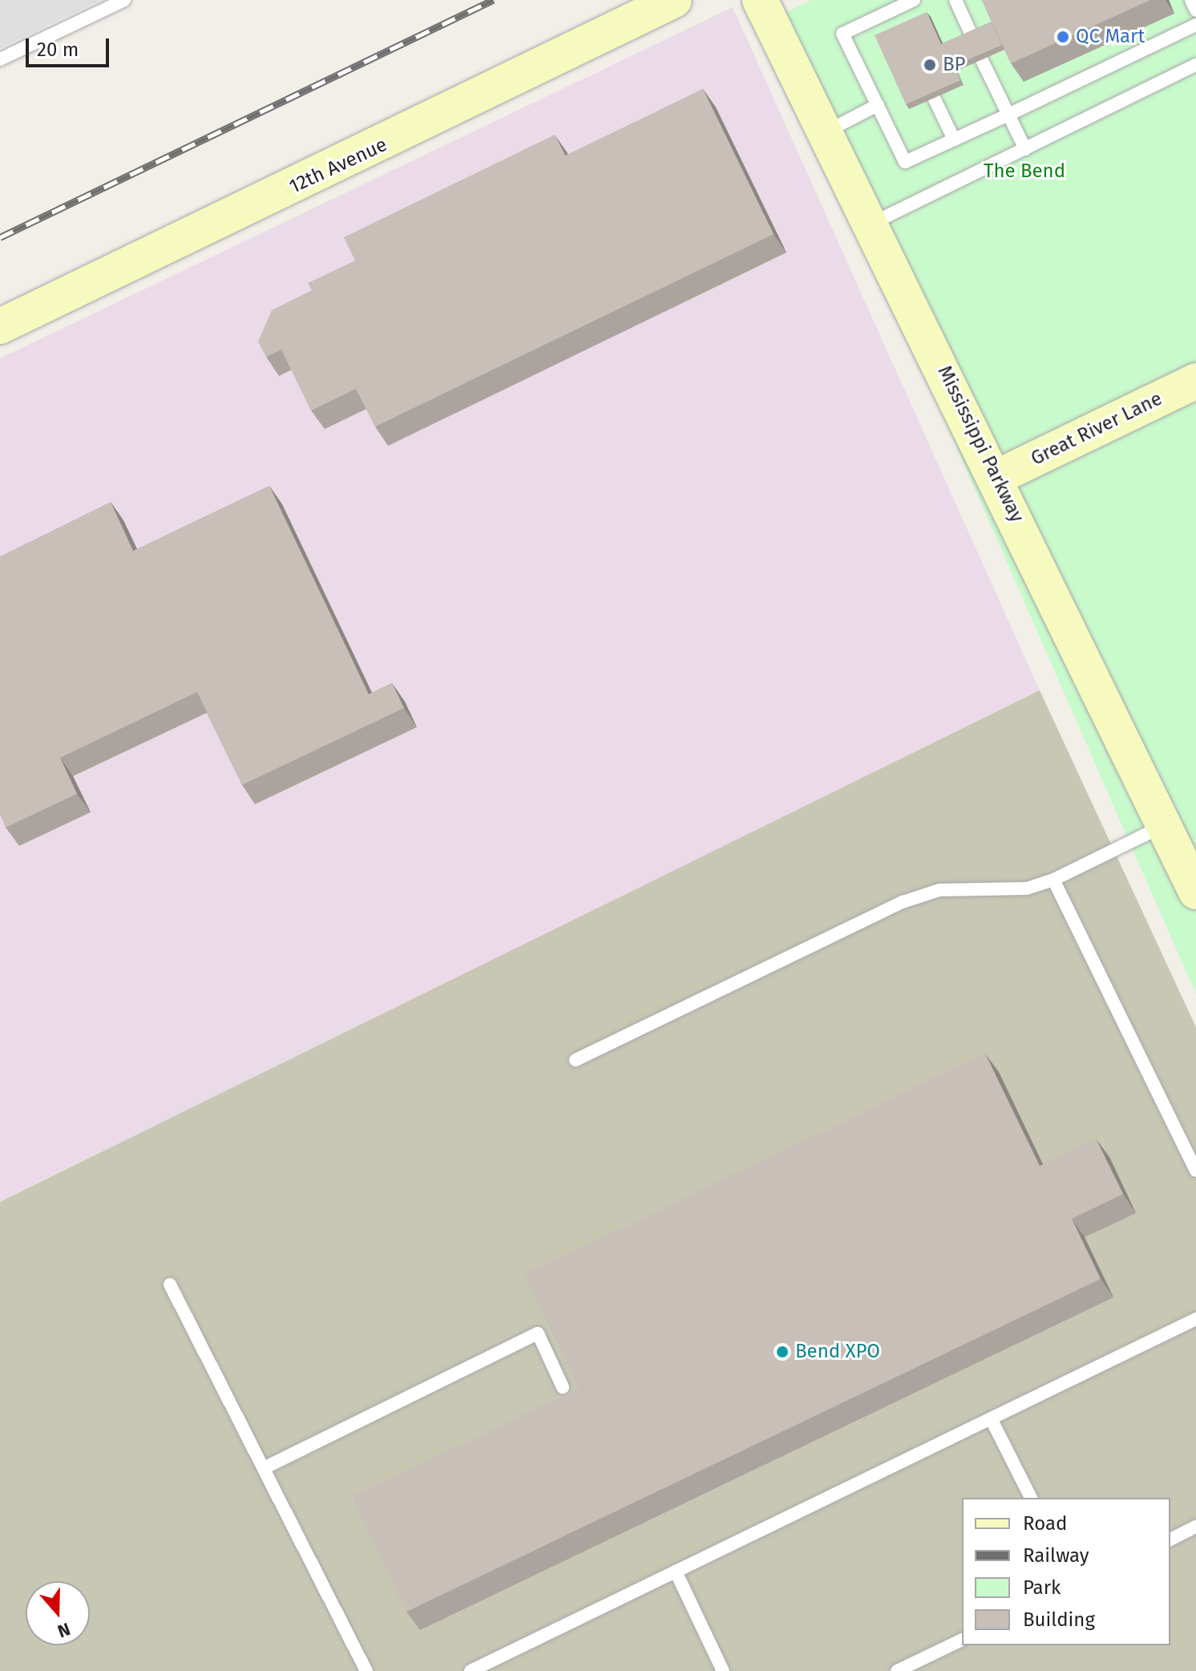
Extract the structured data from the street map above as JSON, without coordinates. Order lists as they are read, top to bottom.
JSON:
{
  "streets": {
    "street": ["12th Avenue", "Great River Lane", "Mississippi Parkway"]
  },
  "crossings": [
    ["Great River Lane", "Mississippi Parkway"]
  ],
  "parks": ["The Bend"],
  "places": ["QC Mart", "BP", "Bend XPO"],
  "legend": [
    "Road",
    "Railway",
    "Park",
    "Building"
  ],
  "scale_bar": "20 m",
  "north": "bottom"
}
